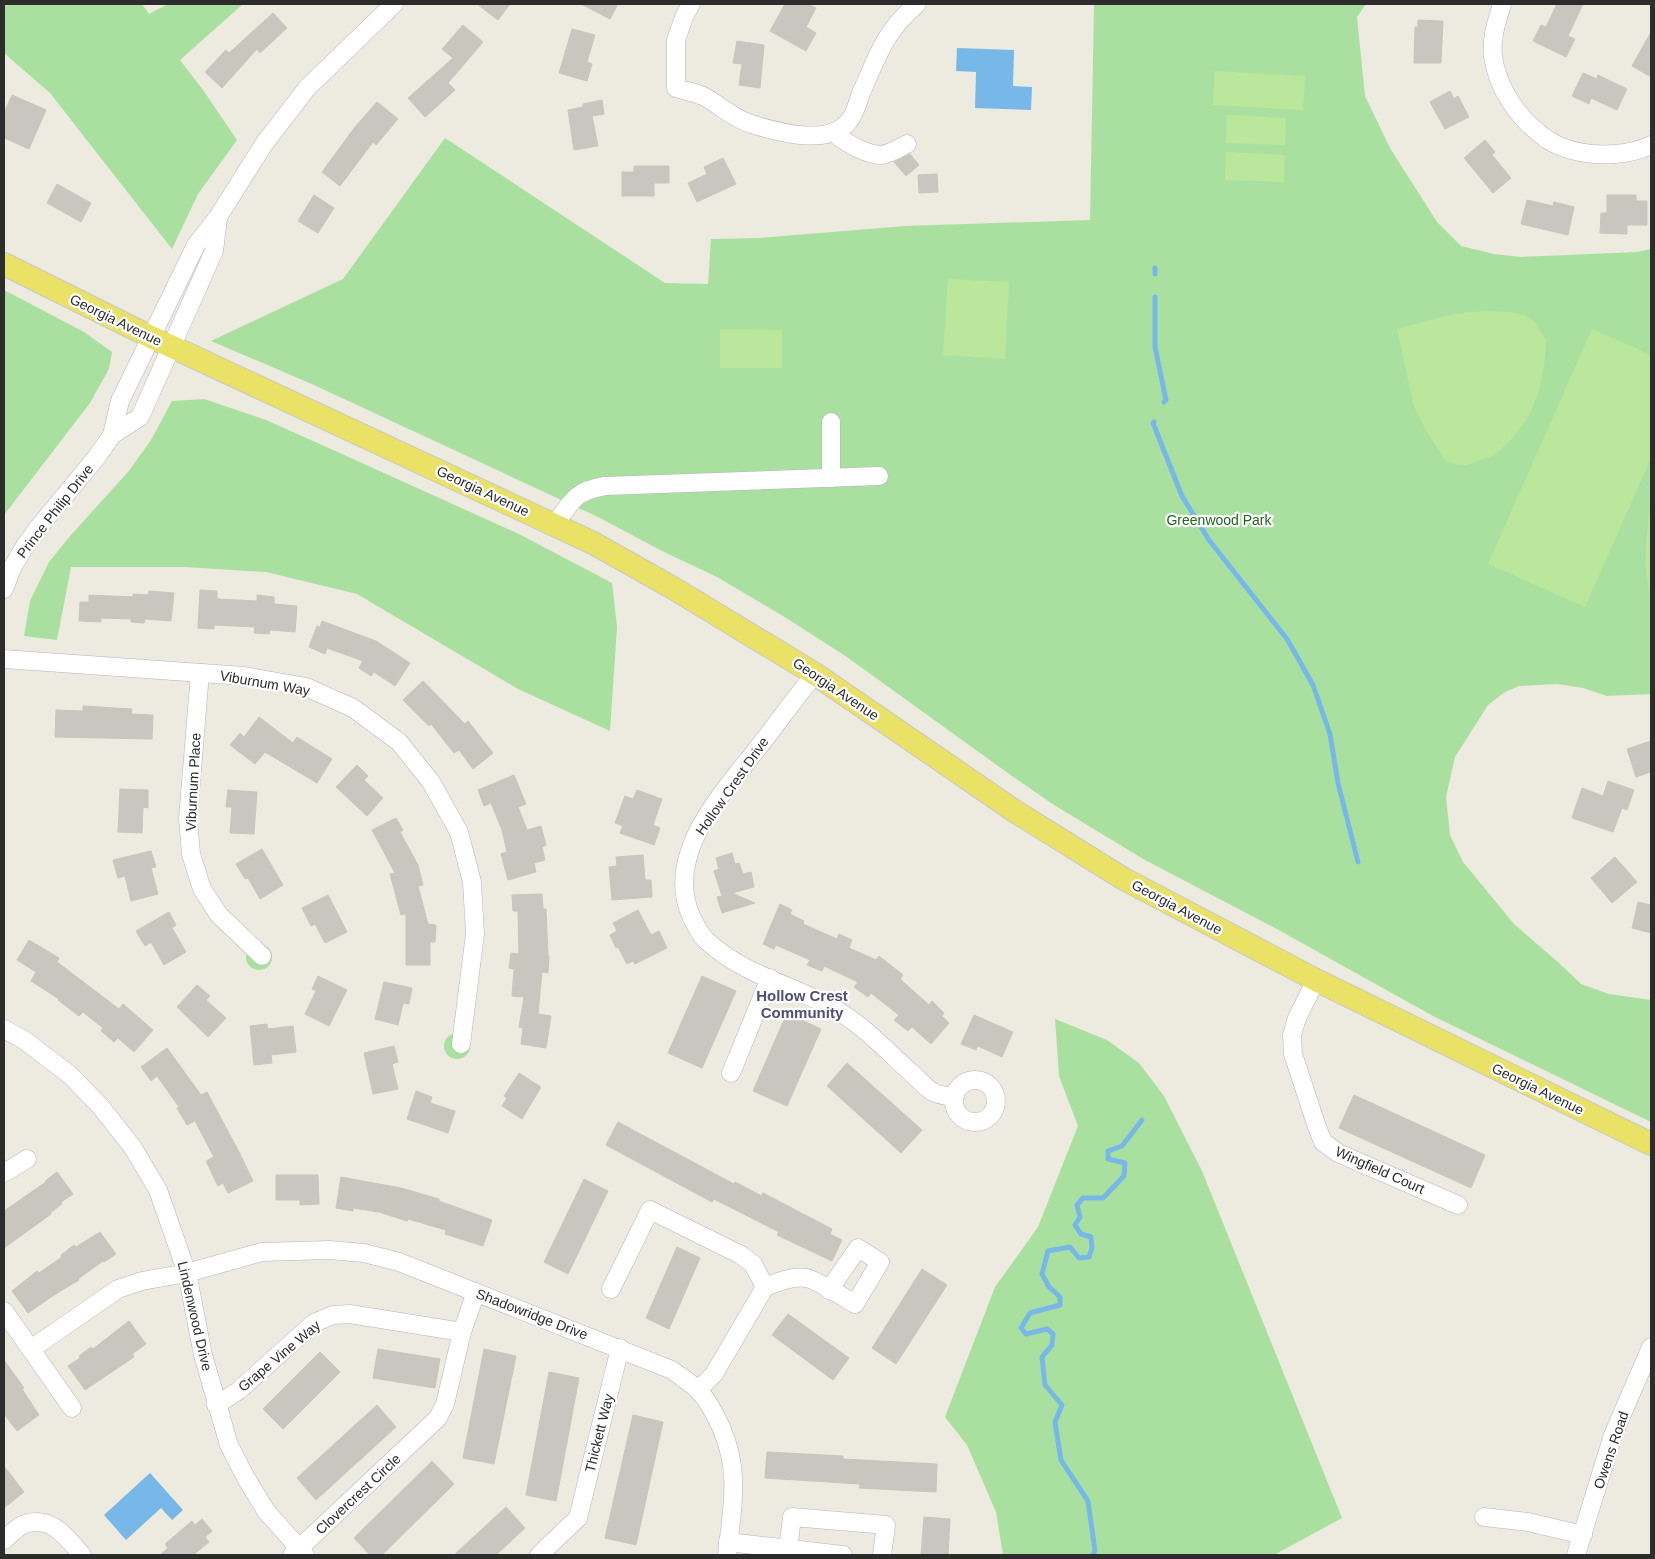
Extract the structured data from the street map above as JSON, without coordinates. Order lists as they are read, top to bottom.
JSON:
{
  "streets": {
    "main road": ["Georgia Avenue"],
    "street": [
      "Prince Philip Drive",
      "Viburnum Way",
      "Viburnum Place",
      "Hollow Crest Drive",
      "Wingfield Court",
      "Shadowridge Drive",
      "Lindenwood Drive",
      "Grape Vine Way",
      "Thickett Way",
      "Owens Road",
      "Clovercrest Circle"
    ]
  },
  "crossings": [
    ["Georgia Avenue", "Prince Philip Drive"],
    ["Georgia Avenue", "Hollow Crest Drive"],
    ["Georgia Avenue", "Wingfield Court"],
    ["Viburnum Way", "Viburnum Place"],
    ["Shadowridge Drive", "Lindenwood Drive"],
    ["Shadowridge Drive", "Thickett Way"],
    ["Shadowridge Drive", "Clovercrest Circle"],
    ["Lindenwood Drive", "Grape Vine Way"],
    ["Lindenwood Drive", "Clovercrest Circle"],
    ["Grape Vine Way", "Clovercrest Circle"]
  ],
  "districts": ["Hollow Crest Community"],
  "parks": ["Greenwood Park"]
}
